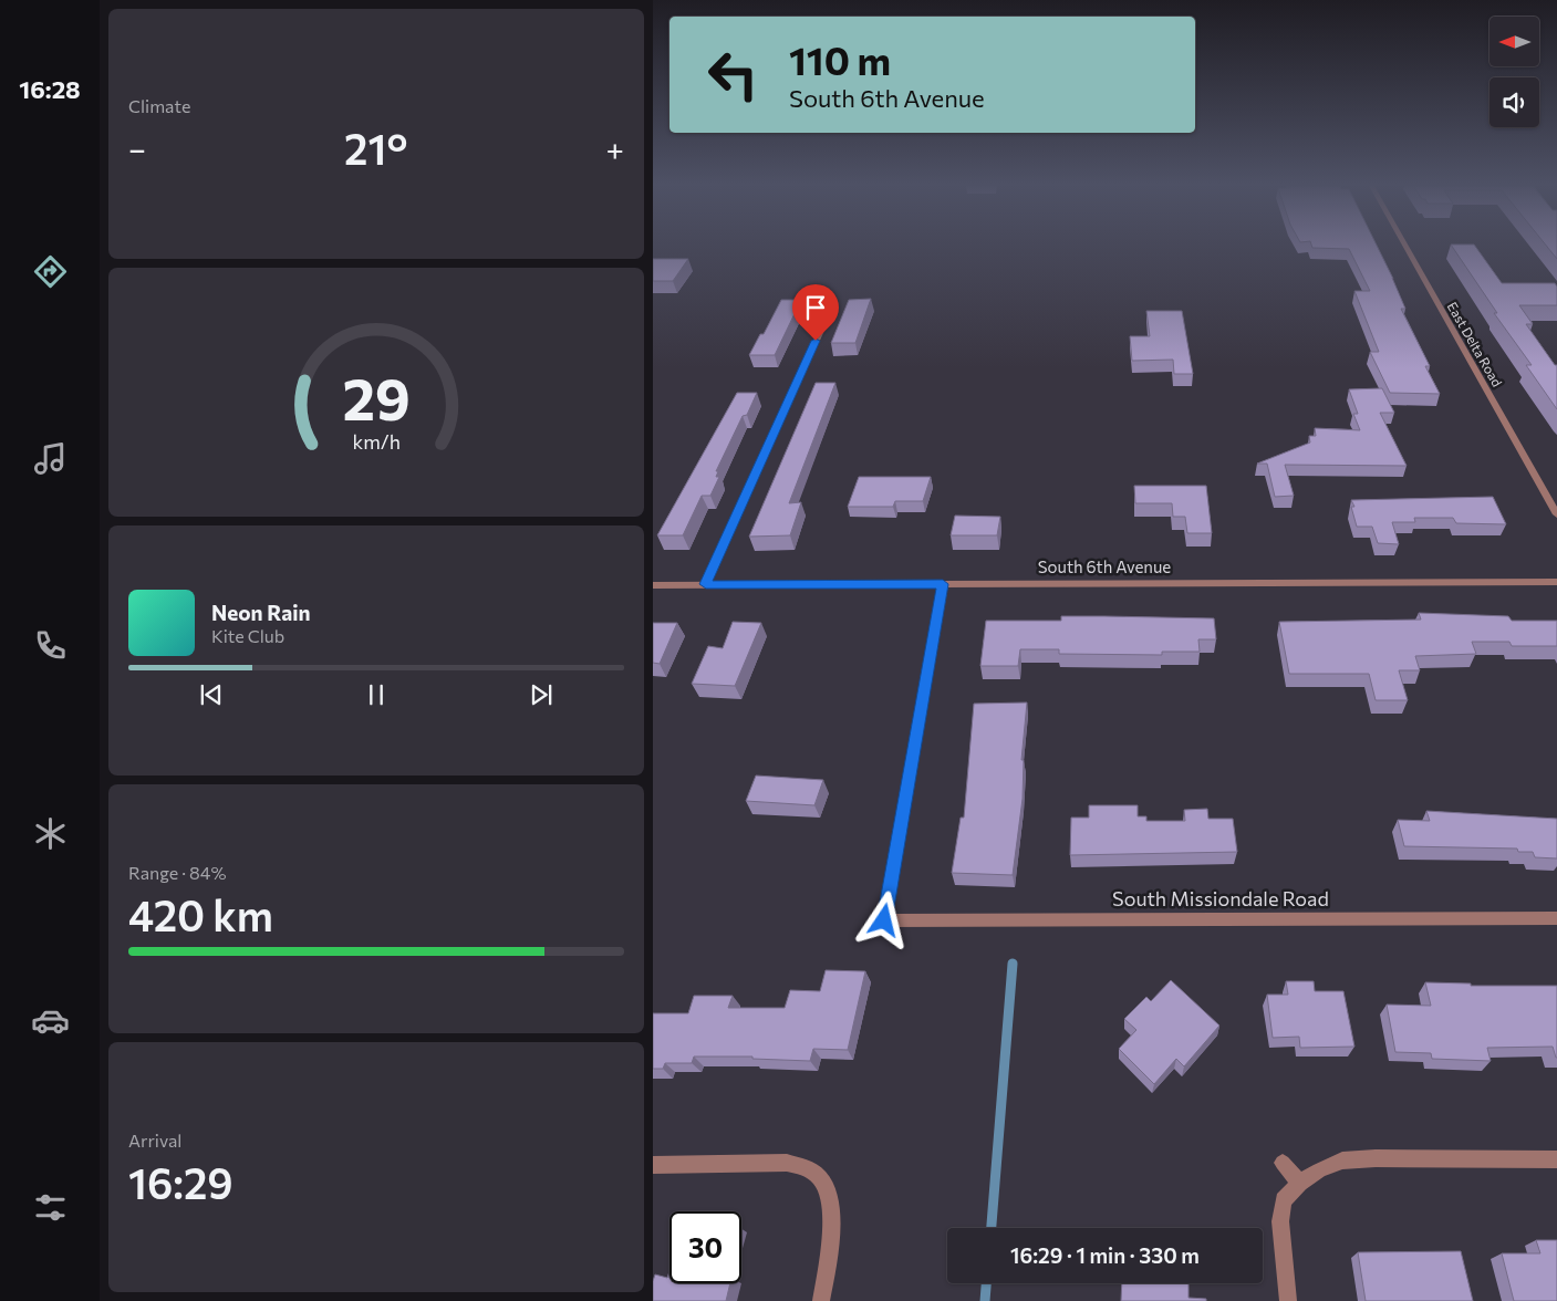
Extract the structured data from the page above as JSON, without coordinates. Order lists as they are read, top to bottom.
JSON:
{
  "streets": {
    "street": ["East Delta Road", "South 6th Avenue", "South Missiondale Road"]
  },
  "crossings": [
    ["South 6th Avenue", "South Missiondale Road"]
  ],
  "north": "left",
  "page": {
    "tabs": "16:28",
    "tile": [
      "Climate",
      ["Range · 84%", "420 km"],
      ["Arrival", "16:29"]
    ],
    "turn": ["110 m", "South 6th Avenue"],
    "heat": ["−", "21°", "+"],
    "song": ["Neon Rain", "Kite Club"],
    "limit": "30",
    "trip": "16:29 · 1 min · 330 m",
    "gauge": ["29", "km/h"]
  }
}
